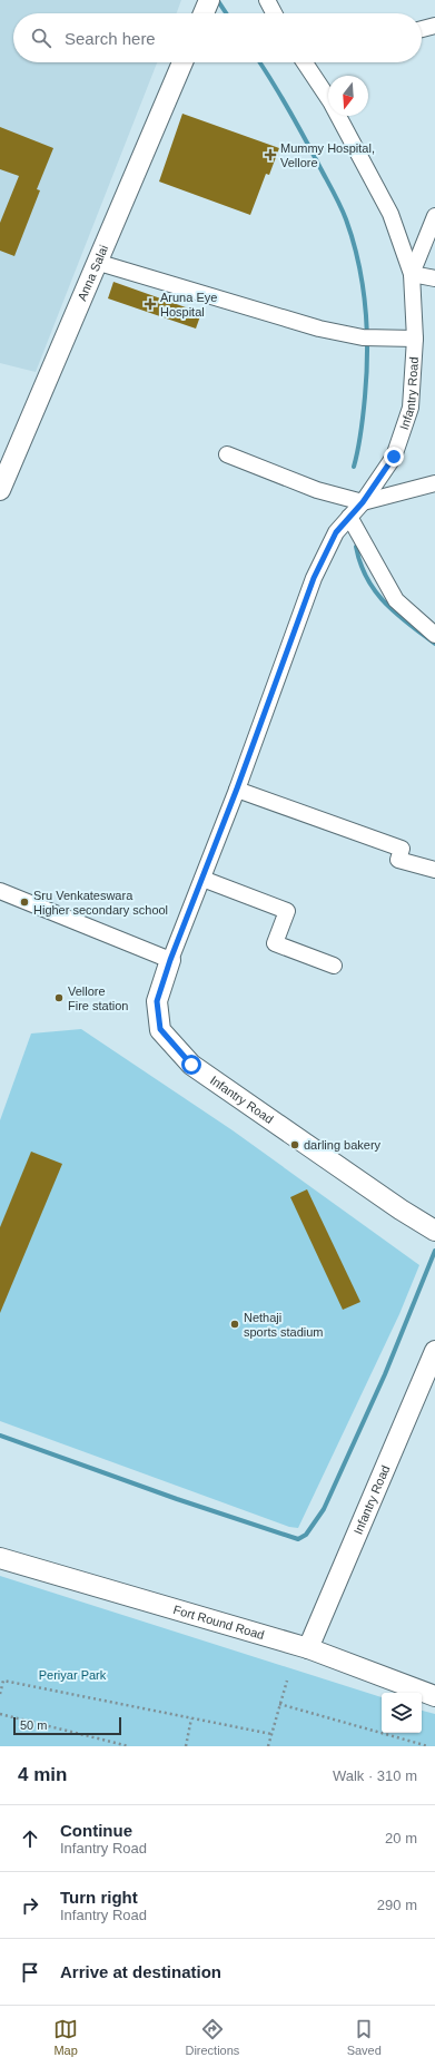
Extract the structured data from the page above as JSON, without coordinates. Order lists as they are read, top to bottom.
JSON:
{
  "streets": {
    "main road": ["Anna Salai", "Infantry Road", "Fort Round Road"]
  },
  "crossings": [
    ["Infantry Road", "Fort Round Road"]
  ],
  "parks": ["Periyar Park"],
  "places": {
    "health": ["Mummy Hospital, Vellore", "Aruna Eye Hospital"],
    "other": [
      "Sru Venkateswara Higher secondary school",
      "Vellore Fire station",
      "darling bakery",
      "Nethaji sports stadium"
    ]
  },
  "scale_bar": "50 m",
  "north": "bottom",
  "page": {
    "search": "Search here",
    "scale": "50 m",
    "heading": ["4 min", "Walk · 310 m"],
    "list": [
      ["Continue", "Infantry Road", "20 m"],
      ["Turn right", "Infantry Road", "290 m"],
      "Arrive at destination"
    ],
    "nav": ["Map", "Directions", "Saved"]
  }
}
